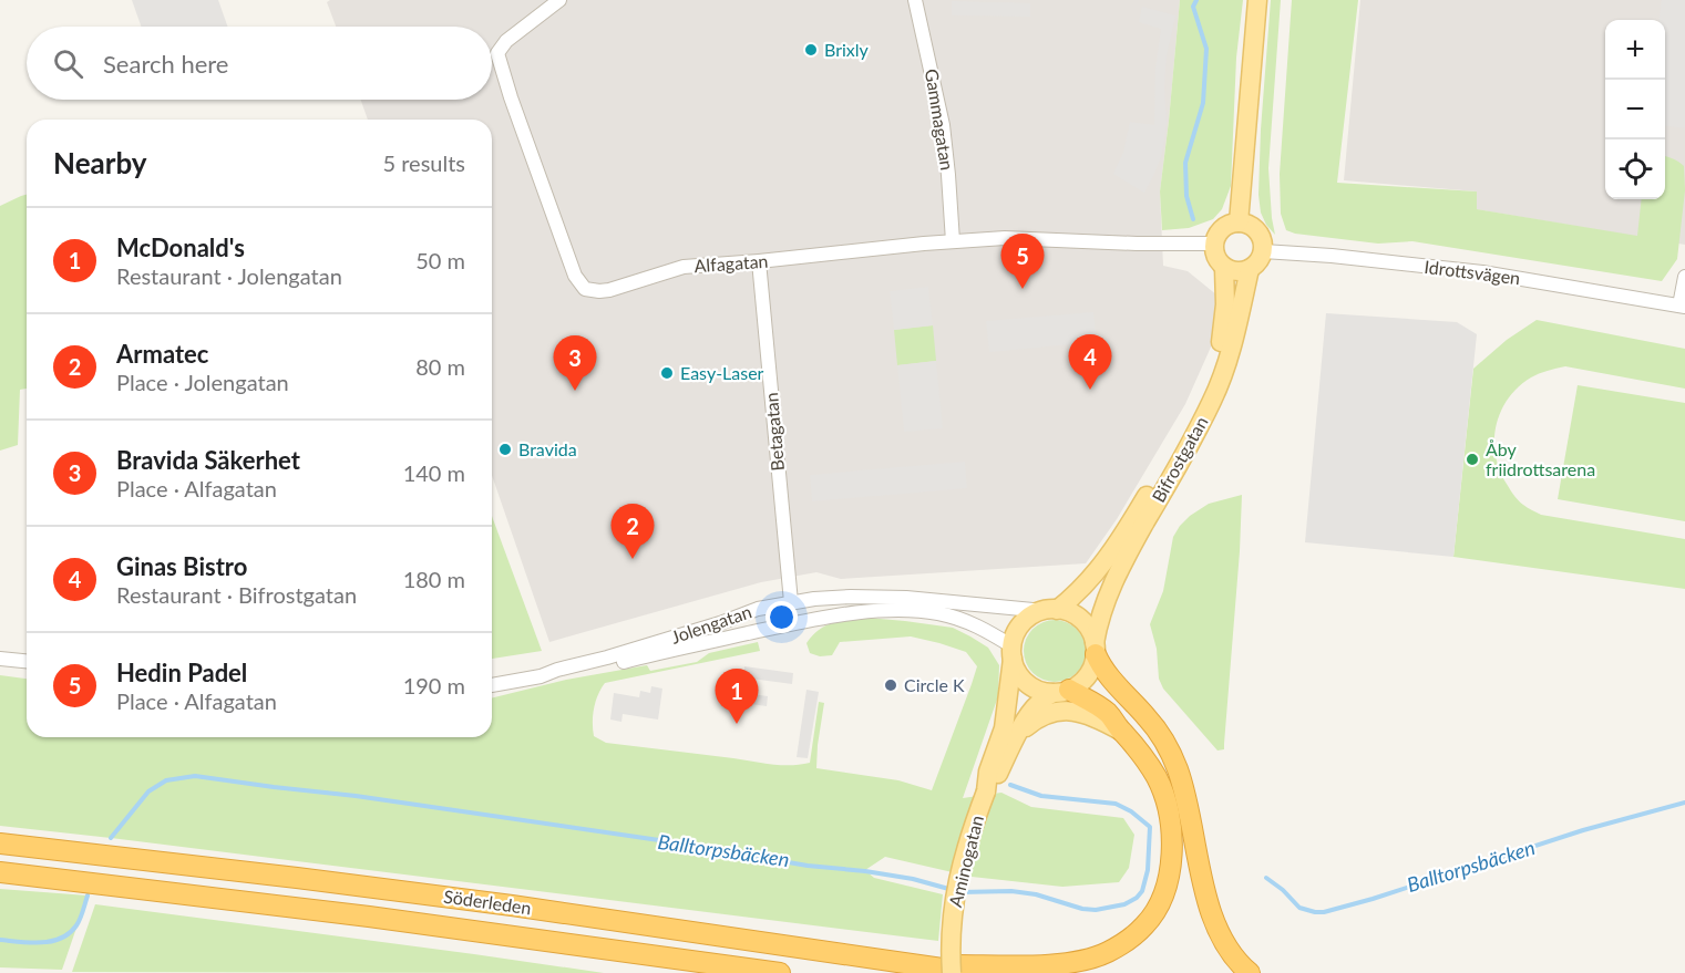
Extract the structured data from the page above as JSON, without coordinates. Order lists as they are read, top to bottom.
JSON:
{
  "streets": {
    "highway": ["Söderleden"],
    "main road": ["Bifrostgatan", "Aminogatan"],
    "street": [
      "Gammagatan",
      "Alfagatan",
      "Idrottsvägen",
      "Betagatan",
      "Jolengatan"
    ]
  },
  "crossings": [
    ["Gammagatan", "Alfagatan"],
    ["Alfagatan", "Idrottsvägen"],
    ["Alfagatan", "Betagatan"],
    ["Alfagatan", "Bifrostgatan"],
    ["Idrottsvägen", "Bifrostgatan"],
    ["Betagatan", "Jolengatan"],
    ["Bifrostgatan", "Jolengatan"],
    ["Bifrostgatan", "Aminogatan"],
    ["Jolengatan", "Aminogatan"]
  ],
  "water": ["Balltorpsbäcken"],
  "places": [
    "Brixly",
    "Easy-Laser",
    "Bravida",
    "Åby friidrottsarena",
    "Circle K"
  ],
  "page": {
    "map_buttons": ["+", "−"],
    "search": "Search here",
    "heading": ["Nearby", "5 results"],
    "list": [
      {
        "mark": "1",
        "name": "McDonald's",
        "note": "Restaurant · Jolengatan",
        "value": "50 m"
      },
      {
        "mark": "2",
        "name": "Armatec",
        "note": "Place · Jolengatan",
        "value": "80 m"
      },
      {
        "mark": "3",
        "name": "Bravida Säkerhet",
        "note": "Place · Alfagatan",
        "value": "140 m"
      },
      {
        "mark": "4",
        "name": "Ginas Bistro",
        "note": "Restaurant · Bifrostgatan",
        "value": "180 m"
      },
      {
        "mark": "5",
        "name": "Hedin Padel",
        "note": "Place · Alfagatan",
        "value": "190 m"
      }
    ],
    "pins": [
      "5",
      "4",
      "3",
      "2",
      "1"
    ]
  }
}
